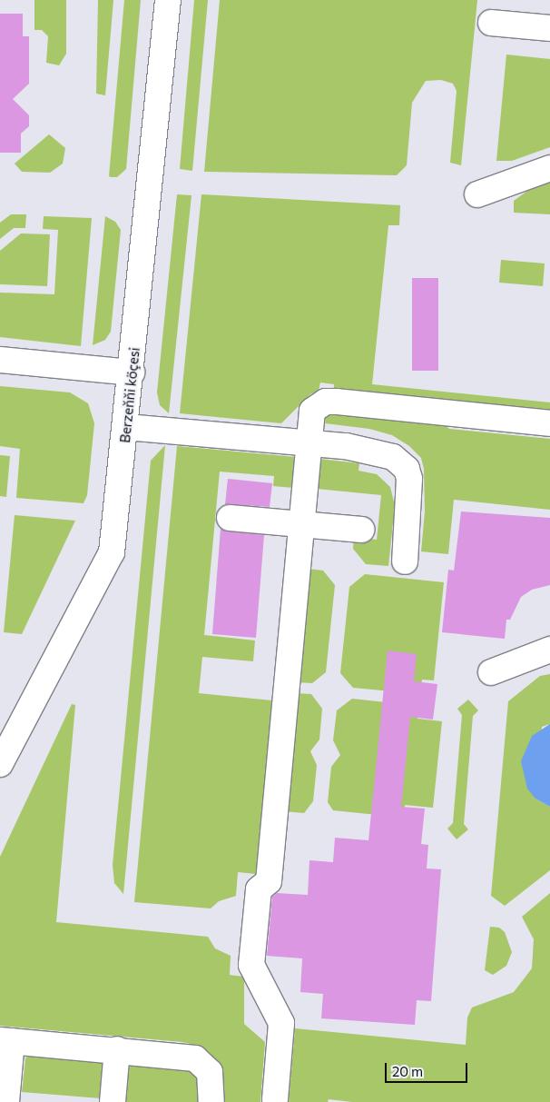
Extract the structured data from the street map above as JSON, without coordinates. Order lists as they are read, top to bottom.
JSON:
{
  "streets": {
    "street": ["Berzeňňi köçesi"]
  },
  "scale_bar": "20 m"
}
